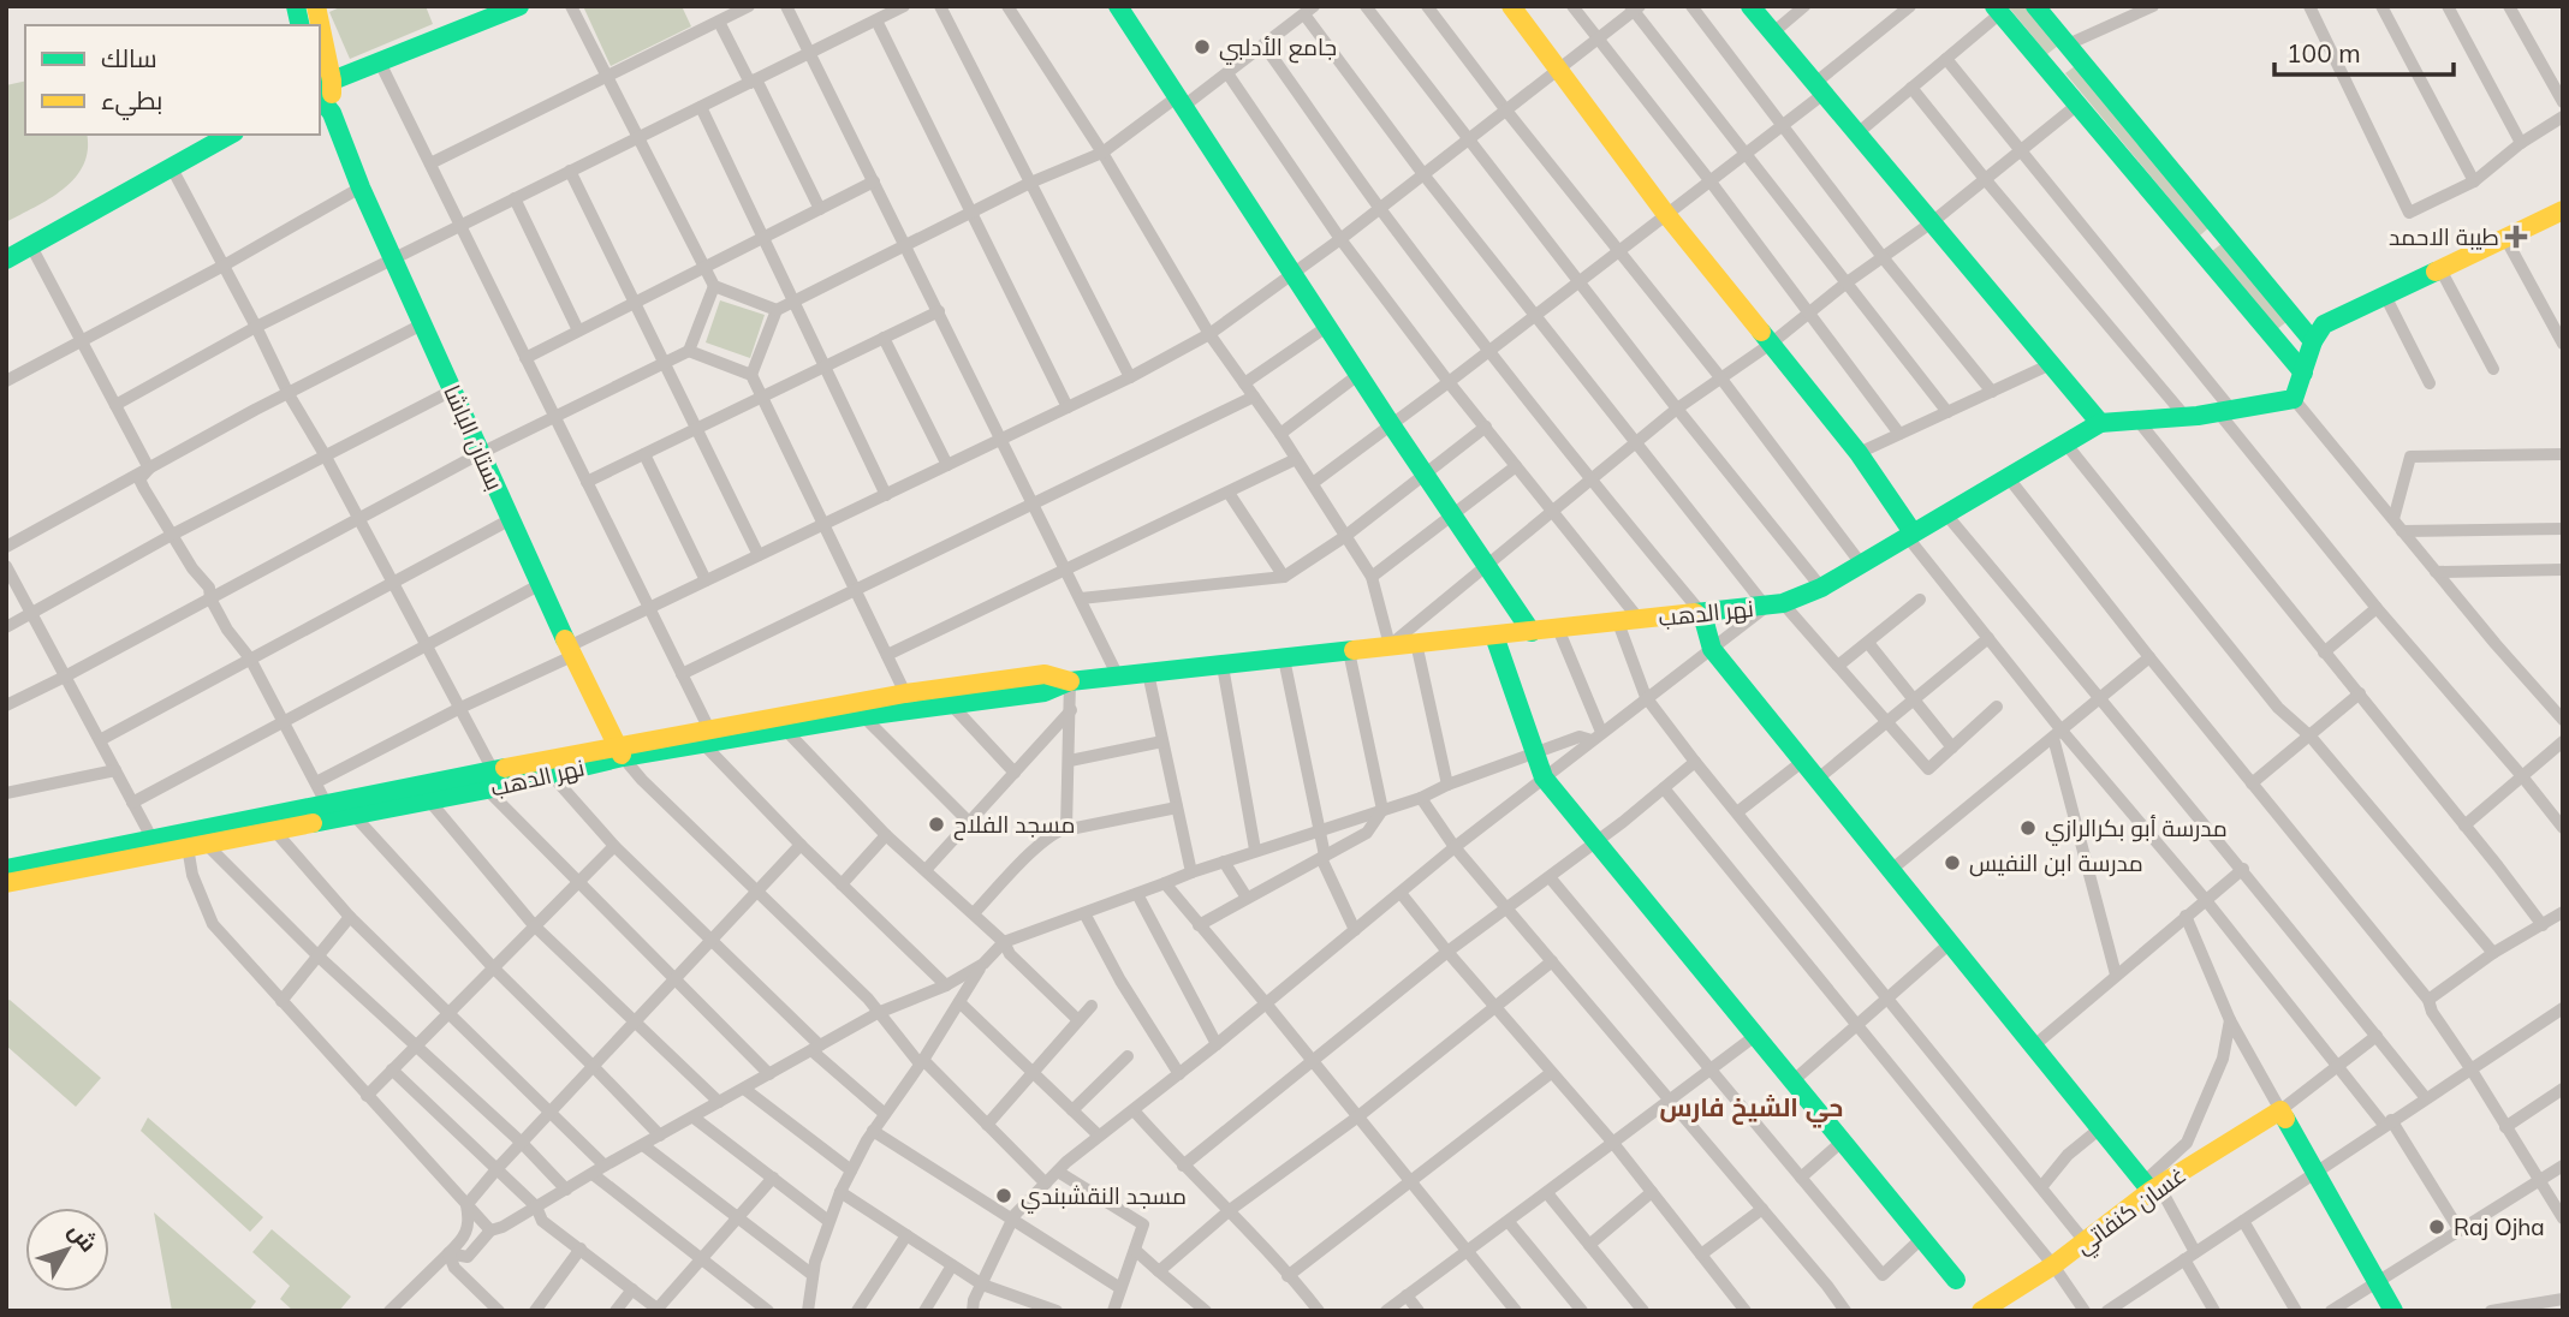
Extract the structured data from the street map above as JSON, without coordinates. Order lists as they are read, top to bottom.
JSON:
{
  "streets": {
    "street": ["بستان الباشا", "نهر الدهب", "غسان كنفاتي"]
  },
  "crossings": [
    ["بستان الباشا", "نهر الدهب"]
  ],
  "districts": ["حي الشيخ فارس"],
  "places": {
    "other": [
      "جامع الأدلبي",
      "مسجد الفلاح",
      "مدرسة أبو بكرالرازي",
      "مدرسة ابن النفيس",
      "مسجد النقشبندي",
      "Raj Ojha"
    ],
    "health": ["طيبة الاحمد"]
  },
  "legend": ["سالك", "بطيء"],
  "scale_bar": "100 m",
  "north": "top right"
}
